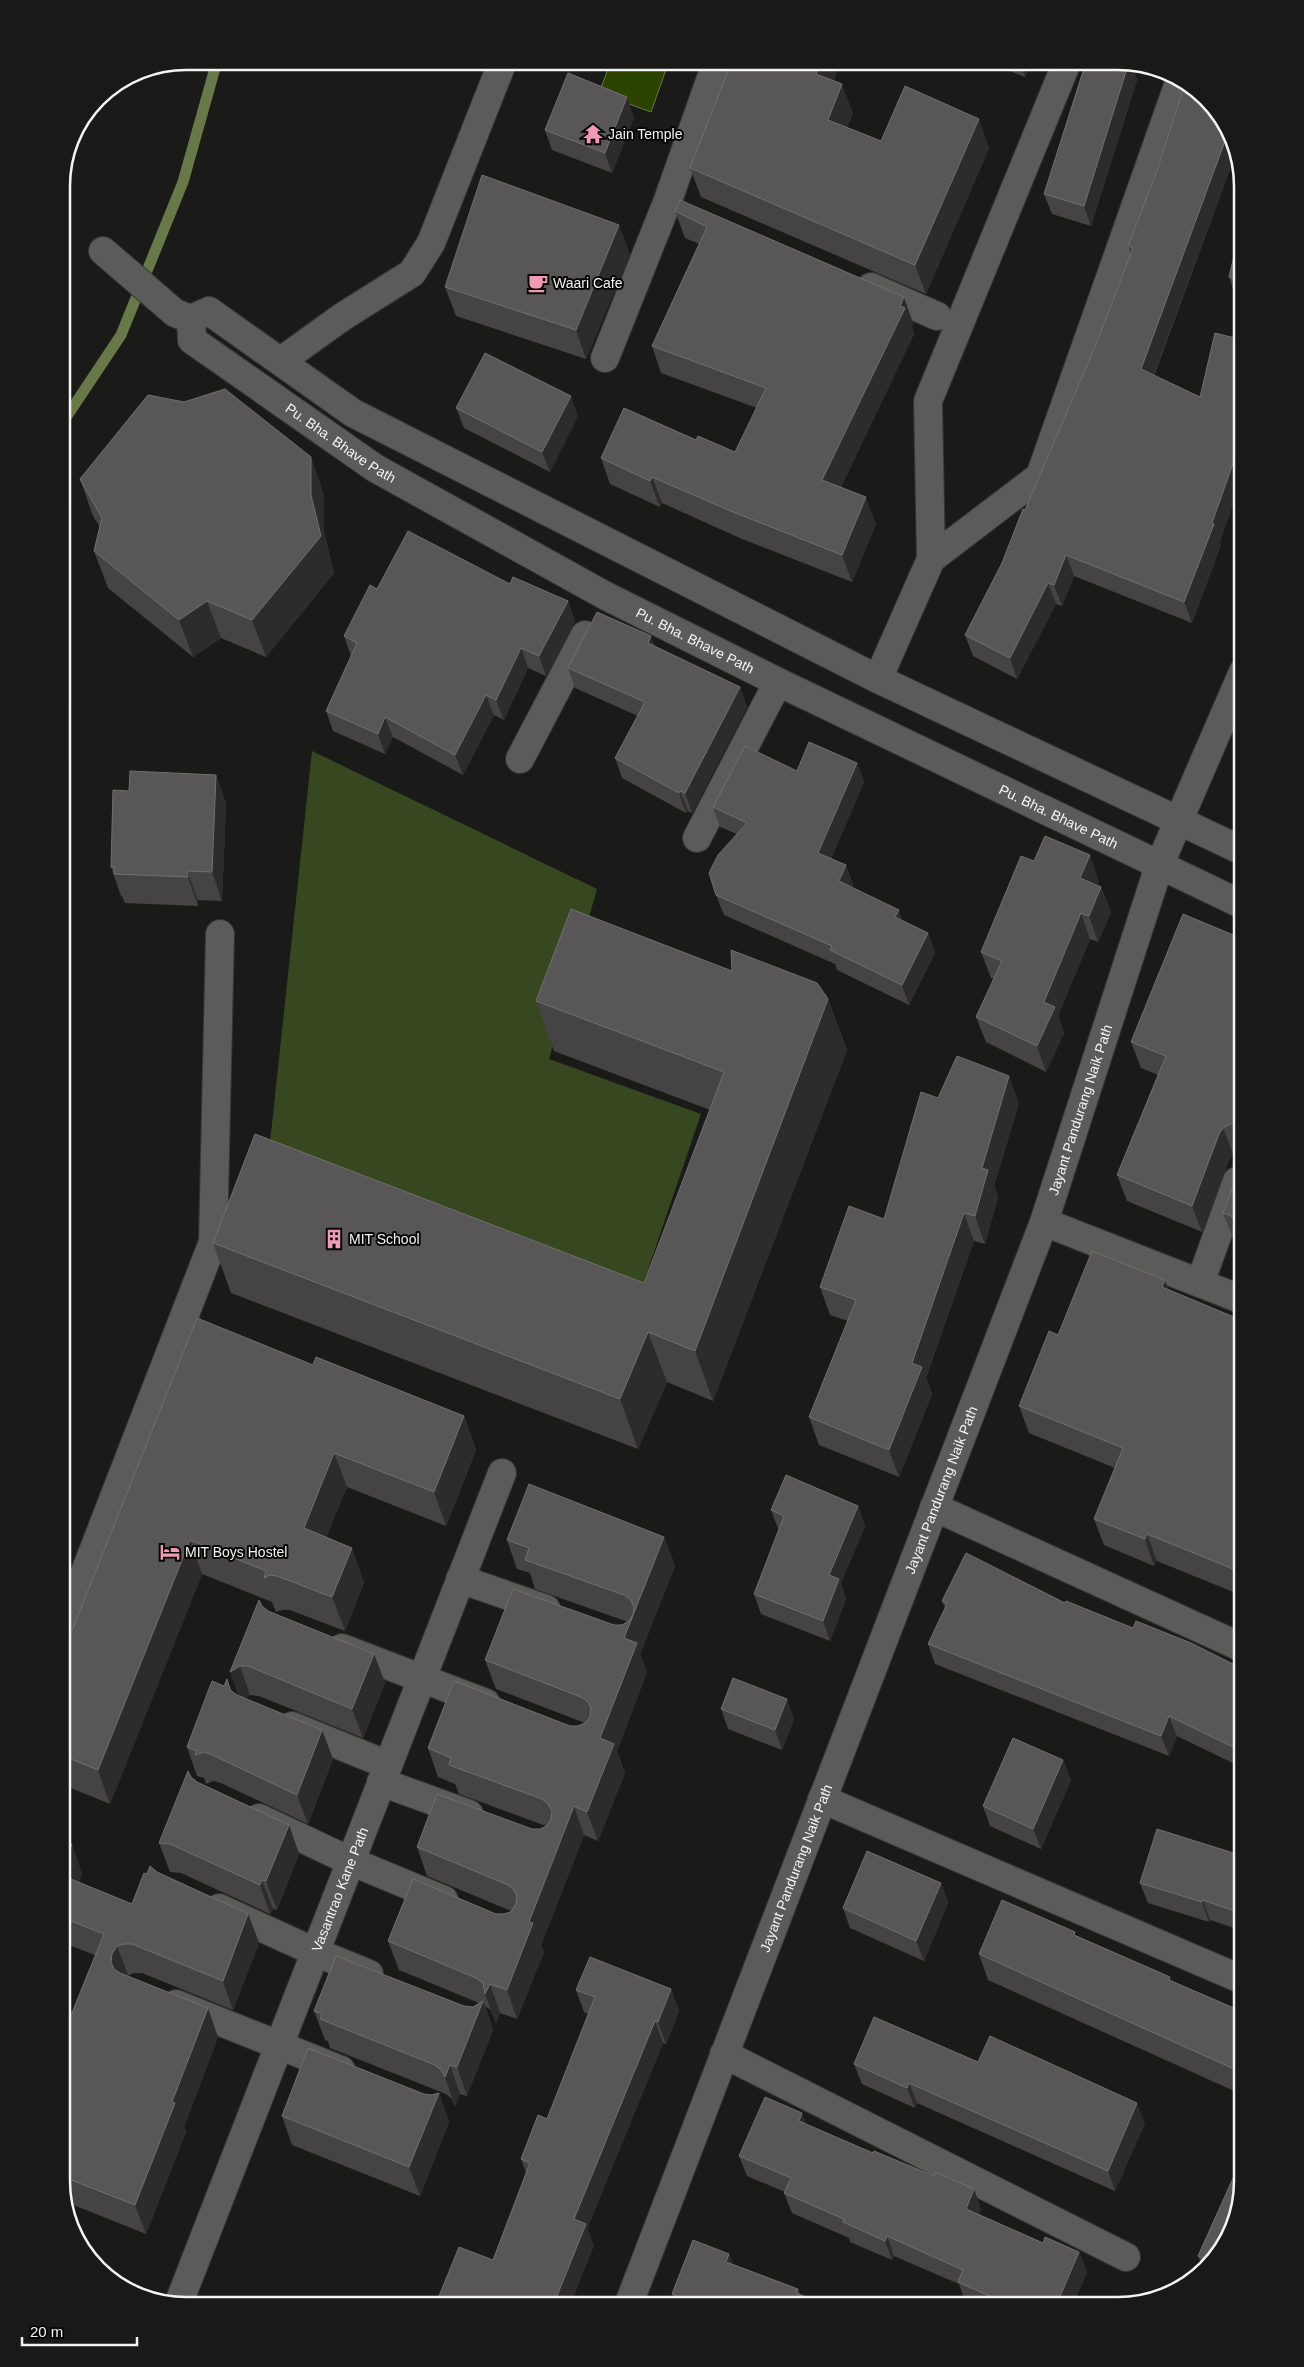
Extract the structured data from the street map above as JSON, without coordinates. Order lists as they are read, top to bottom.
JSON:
{
  "streets": {
    "street": ["Pu. Bha. Bhave Path", "Jayant Pandurang Naik Path", "Vasantrao Kane Path"]
  },
  "crossings": [
    ["Pu. Bha. Bhave Path", "Jayant Pandurang Naik Path"]
  ],
  "places": {
    "temple": ["Jain Temple"],
    "cafe": ["Waari Cafe"],
    "building": ["MIT School"],
    "hotel": ["MIT Boys Hostel"]
  },
  "scale_bar": "20 m"
}
